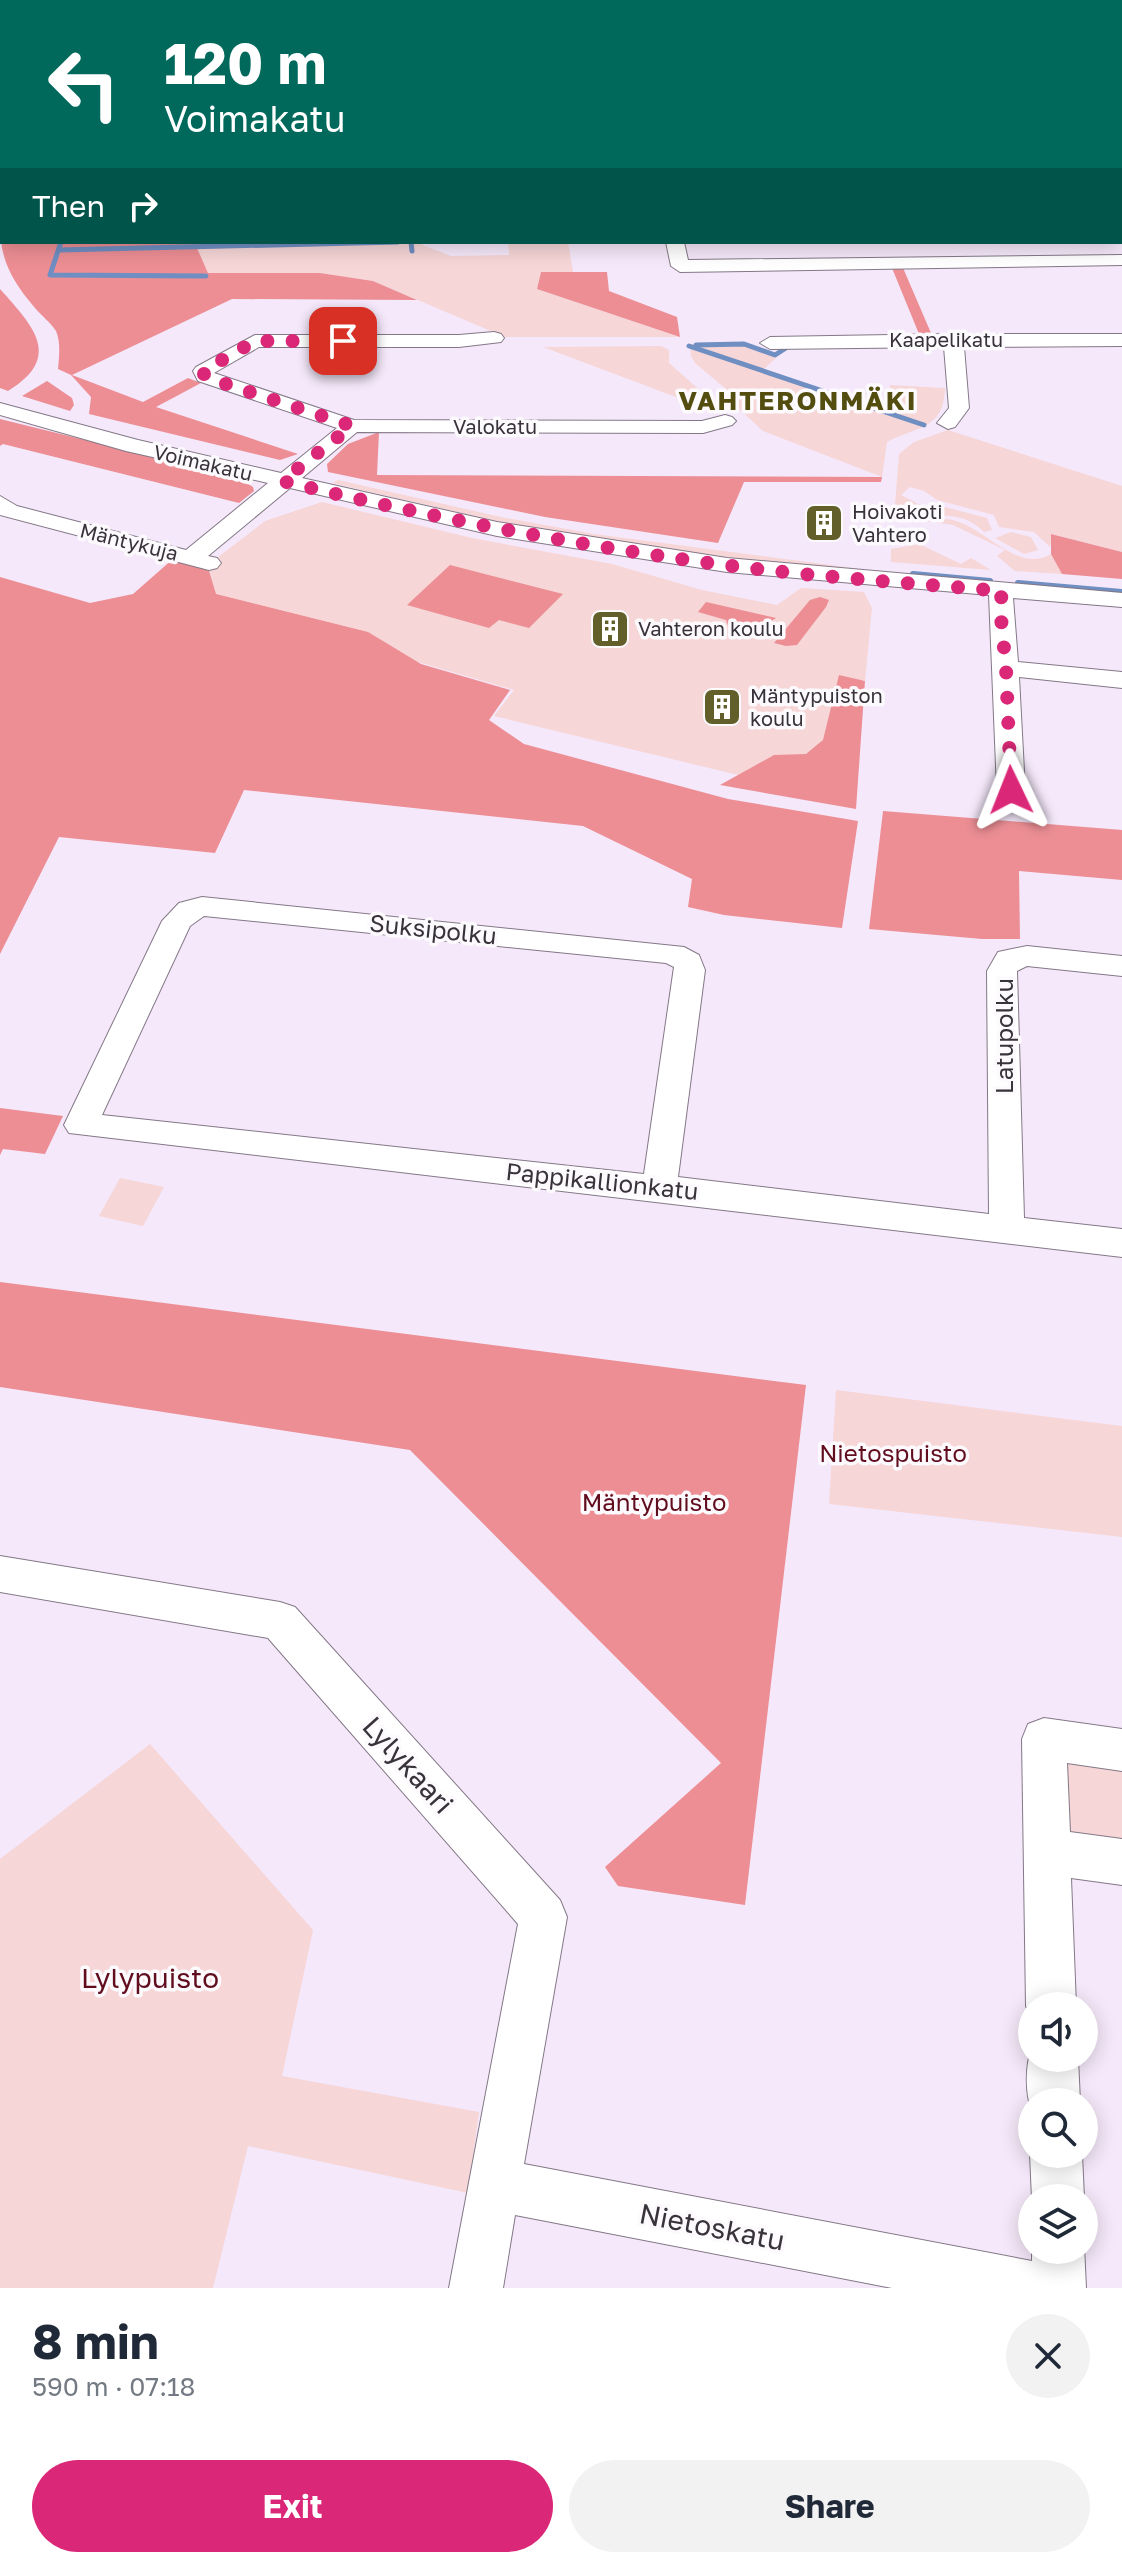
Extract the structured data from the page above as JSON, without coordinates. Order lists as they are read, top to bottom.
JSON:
{
  "streets": {
    "street": [
      "Kaapelikatu",
      "Valokatu",
      "Voimakatu",
      "Mäntykuja",
      "Suksipolku",
      "Latupolku",
      "Pappikallionkatu",
      "Lylykaari",
      "Nietoskatu"
    ]
  },
  "crossings": [
    ["Voimakatu", "Mäntykuja"],
    ["Suksipolku", "Pappikallionkatu"],
    ["Latupolku", "Pappikallionkatu"],
    ["Lylykaari", "Nietoskatu"]
  ],
  "districts": ["VAHTERONMÄKI"],
  "parks": ["Nietospuisto", "Mäntypuisto", "Lylypuisto"],
  "places": {
    "building": ["Hoivakoti Vahtero", "Vahteron koulu", "Mäntypuiston koulu"]
  },
  "page": {
    "turn": ["120 m", "Voimakatu"],
    "then": "Then",
    "heading": ["8 min", "590 m · 07:18"],
    "buttons": ["Exit", "Share"]
  }
}
